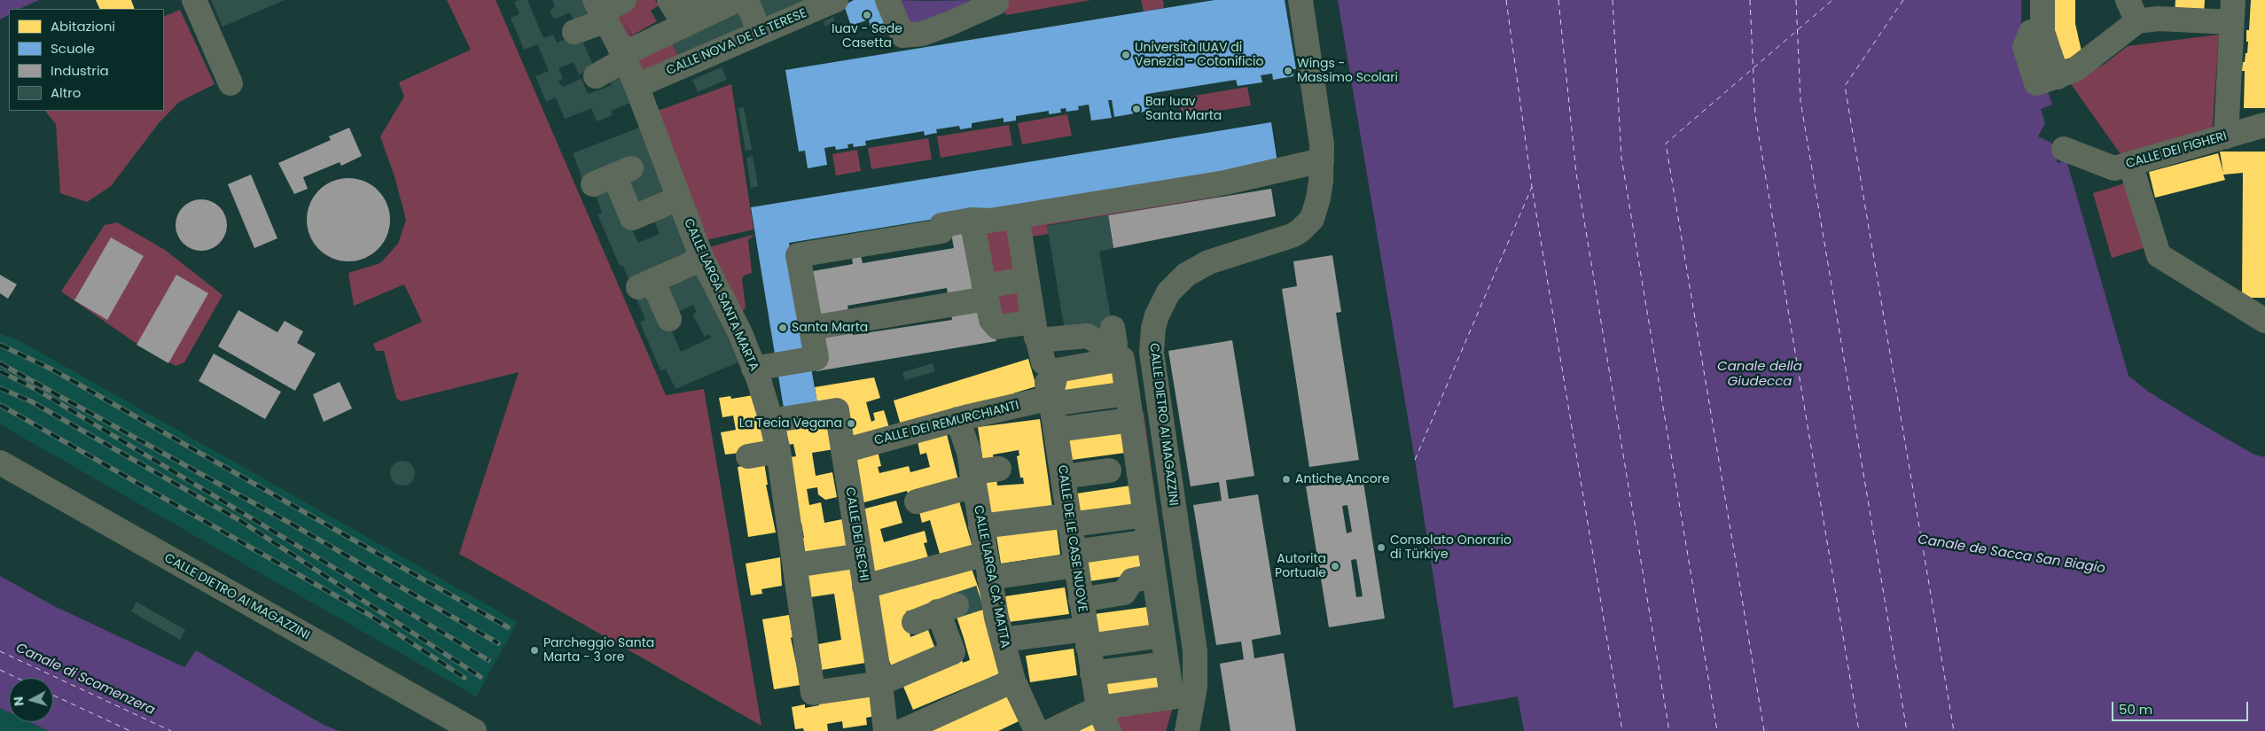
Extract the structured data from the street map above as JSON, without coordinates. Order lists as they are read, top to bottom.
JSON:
{
  "streets": {
    "street": [
      "CALLE NOVA DE LE TERESE",
      "CALLE DEI FIGHERI",
      "CALLE LARGA SANTA MARTA",
      "CALLE DEI REMURCHIANTI",
      "CALLE DIETRO AI MAGAZZINI",
      "CALLE DEI SECHI",
      "CALLE DE LE CASE NUOVE",
      "CALLE LARGA CA' MATTA"
    ]
  },
  "crossings": [
    ["CALLE NOVA DE LE TERESE", "CALLE LARGA SANTA MARTA"],
    ["CALLE LARGA SANTA MARTA", "CALLE DEI SECHI"],
    ["CALLE DEI REMURCHIANTI", "CALLE DEI SECHI"],
    ["CALLE DEI REMURCHIANTI", "CALLE DE LE CASE NUOVE"],
    ["CALLE DEI REMURCHIANTI", "CALLE LARGA CA' MATTA"],
    ["CALLE DEI SECHI", "CALLE LARGA CA' MATTA"]
  ],
  "water": ["Canale della Giudecca", "Canale de Sacca San Biagio", "Canale di Scomenzera"],
  "places": [
    "Iuav - Sede Casetta",
    "Università IUAV di Venezia - Cotonificio",
    "Wings - Massimo Scolari",
    "Bar Iuav Santa Marta",
    "Santa Marta",
    "La Tecia Vegana",
    "Antiche Ancore",
    "Consolato Onorario di Türkiye",
    "Autorita Portuale",
    "Parcheggio Santa Marta - 3 ore"
  ],
  "legend": [
    "Abitazioni",
    "Scuole",
    "Industria",
    "Altro"
  ],
  "scale_bar": "50 m",
  "north": "left"
}
